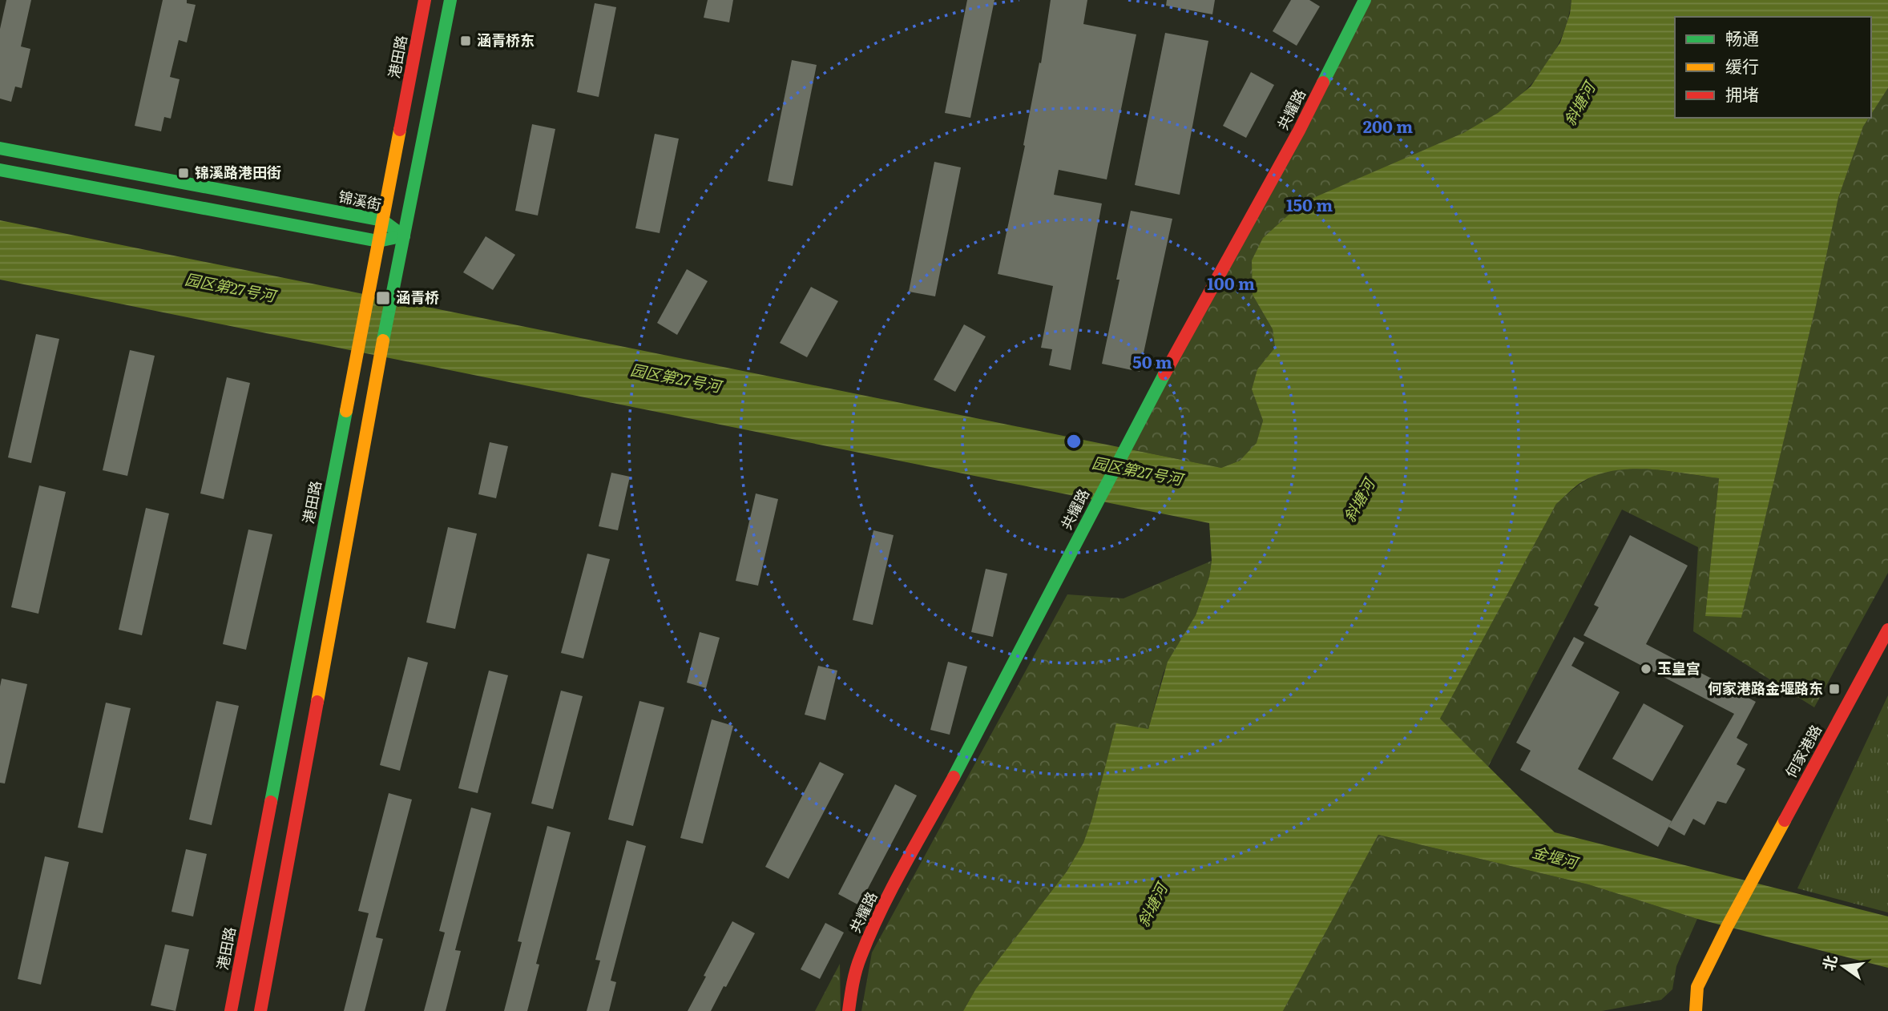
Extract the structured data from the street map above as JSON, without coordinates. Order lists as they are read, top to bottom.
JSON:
{
  "streets": {
    "main road": [
      "港田路",
      "共耀路",
      "锦溪街",
      "何家港路"
    ]
  },
  "crossings": [
    ["港田路", "锦溪街"]
  ],
  "water": ["斜塘河", "园区第27号河", "金堰河"],
  "places": {
    "transit": [
      "涵青桥东",
      "锦溪路港田街",
      "涵青桥",
      "何家港路金堰路东"
    ],
    "other": ["玉皇宫"]
  },
  "legend": ["畅通", "缓行", "拥堵"],
  "north": "left",
  "rings": [
    "200 m",
    "150 m",
    "100 m",
    "50 m"
  ]
}
